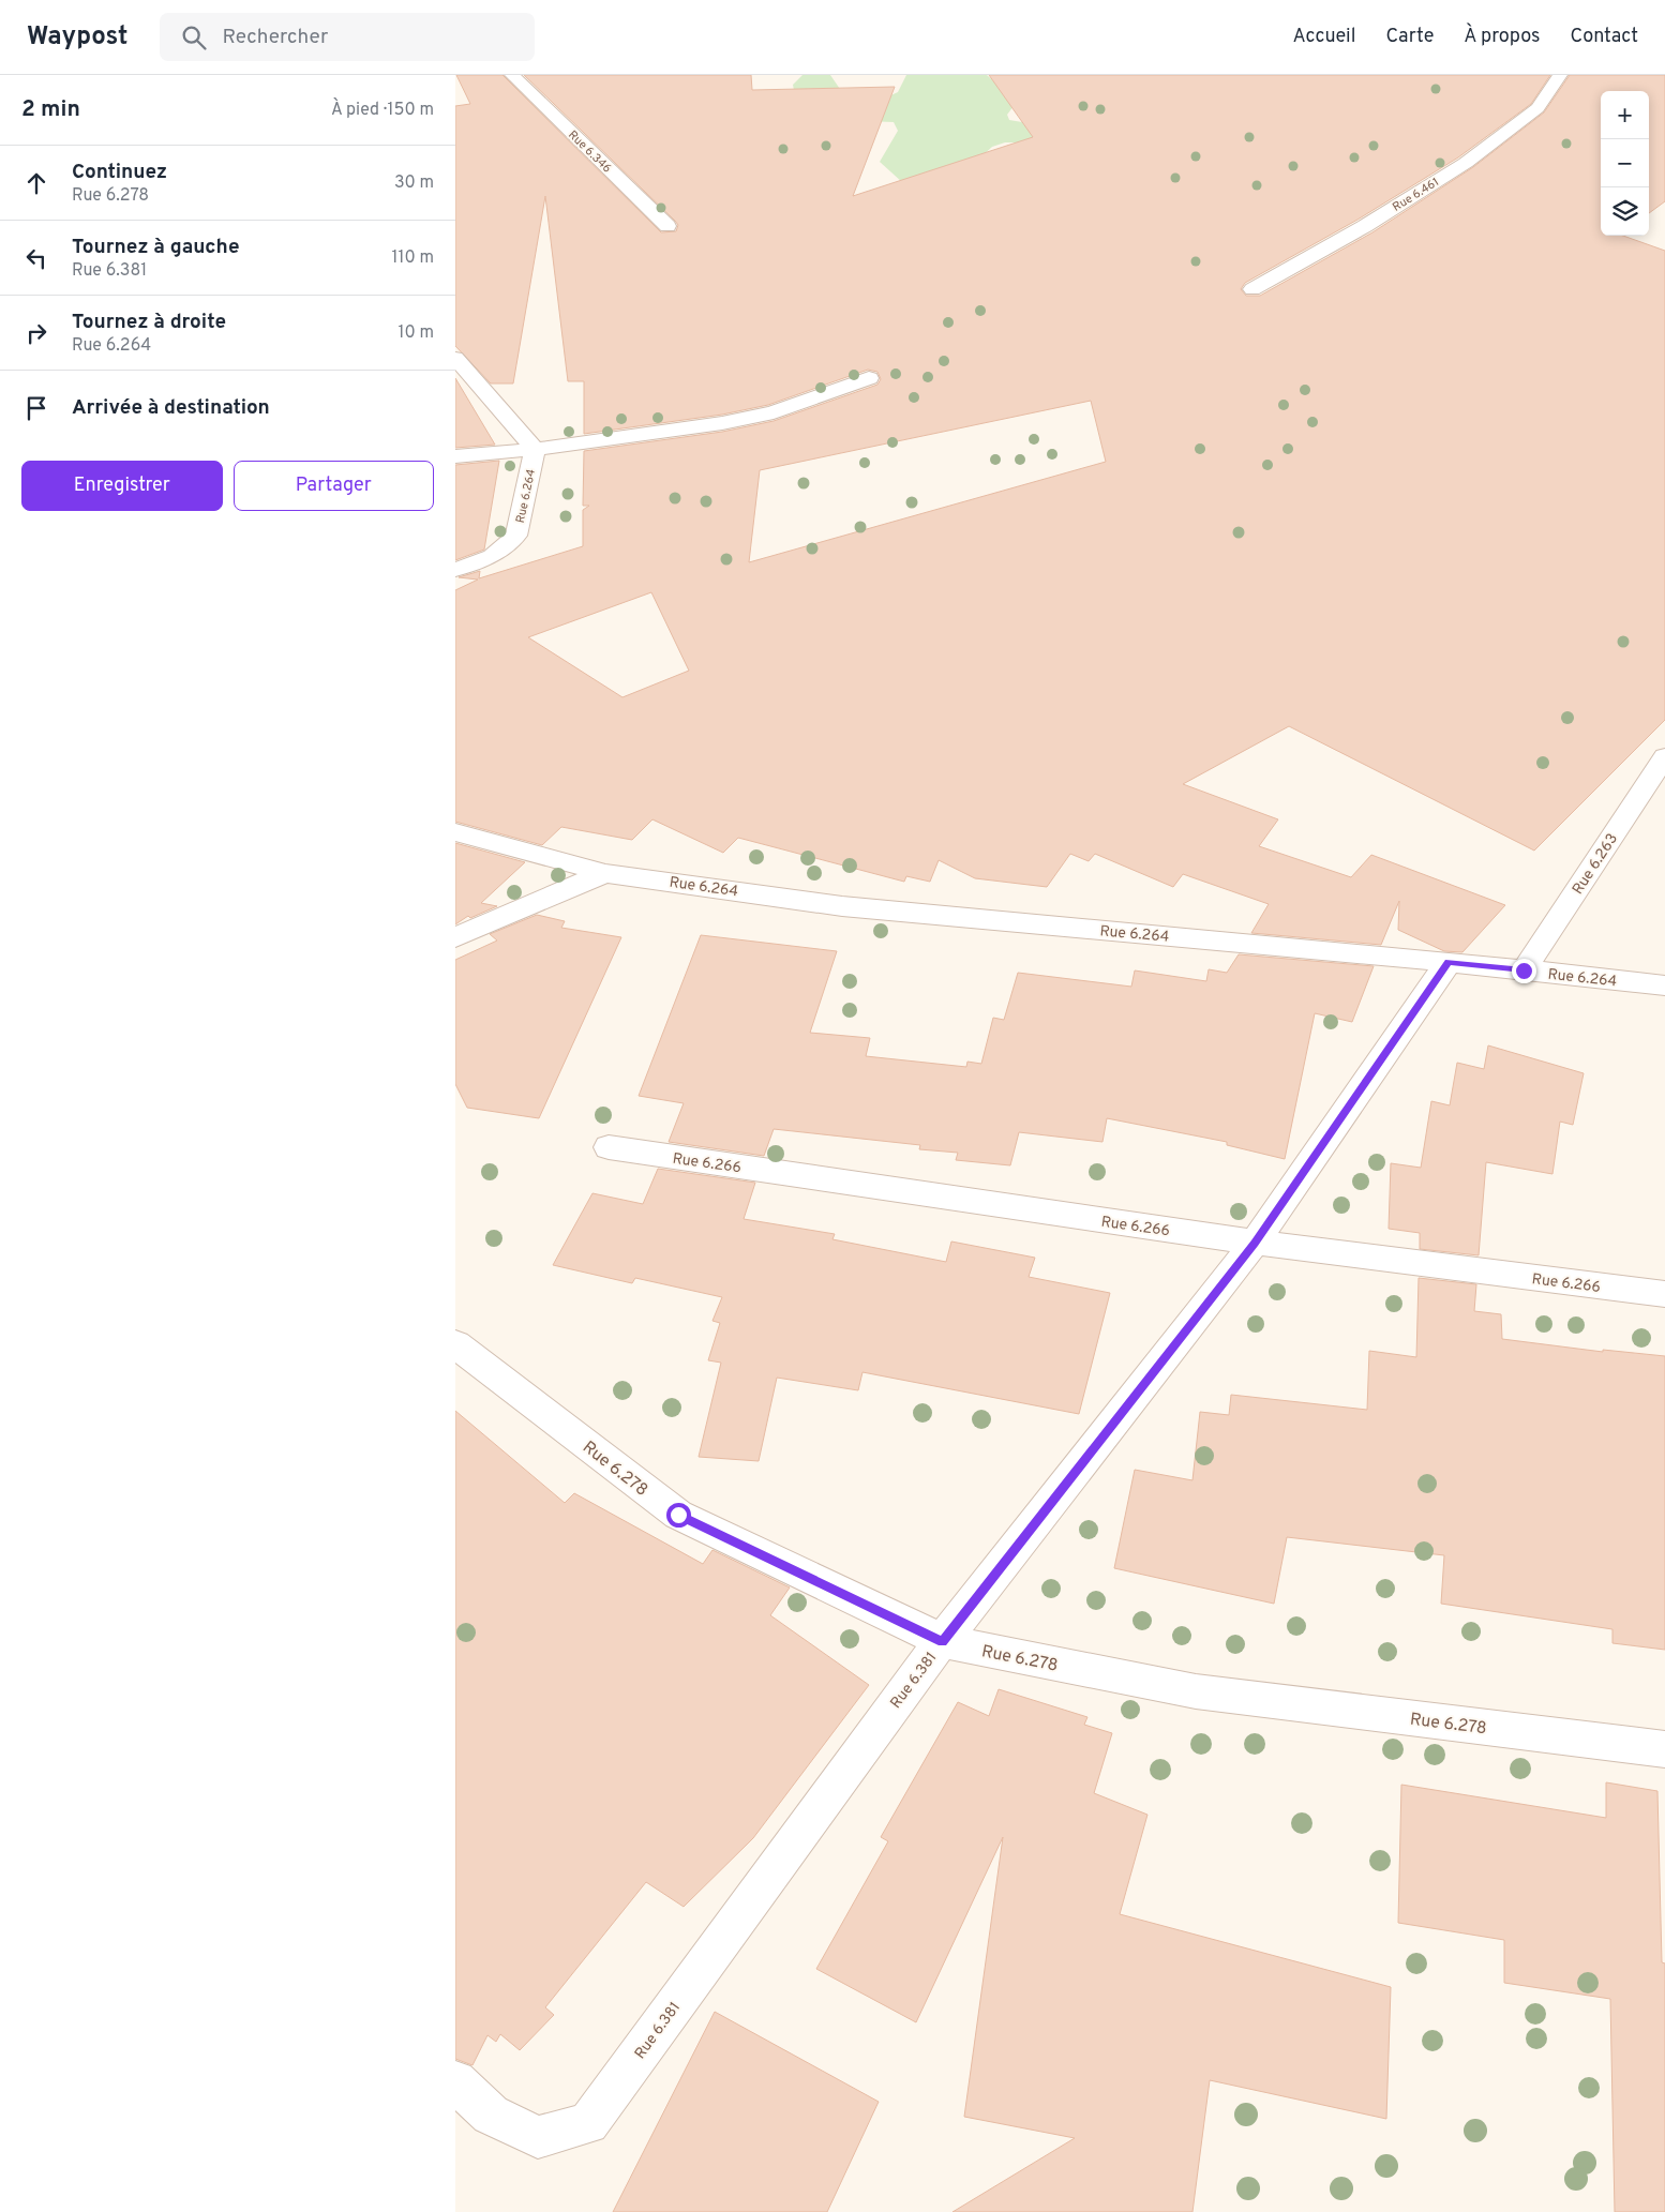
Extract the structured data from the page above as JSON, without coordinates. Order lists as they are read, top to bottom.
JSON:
{
  "streets": {
    "street": [
      "Rue 6.346",
      "Rue 6.461",
      "Rue 6.264",
      "Rue 6.263",
      "Rue 6.266",
      "Rue 6.278",
      "Rue 6.381"
    ]
  },
  "crossings": [
    ["Rue 6.264", "Rue 6.263"],
    ["Rue 6.264", "Rue 6.381"],
    ["Rue 6.266", "Rue 6.381"],
    ["Rue 6.278", "Rue 6.381"]
  ],
  "page": {
    "header": "Waypost",
    "search": "Rechercher",
    "nav": [
      "Accueil",
      "Carte",
      "À propos",
      "Contact"
    ],
    "heading": ["2 min", "À pied · 150 m"],
    "map_buttons": ["+", "−"],
    "list": [
      ["Continuez", "Rue 6.278", "30 m"],
      ["Tournez à gauche", "Rue 6.381", "110 m"],
      ["Tournez à droite", "Rue 6.264", "10 m"],
      "Arrivée à destination"
    ],
    "buttons": ["Enregistrer", "Partager"]
  }
}
